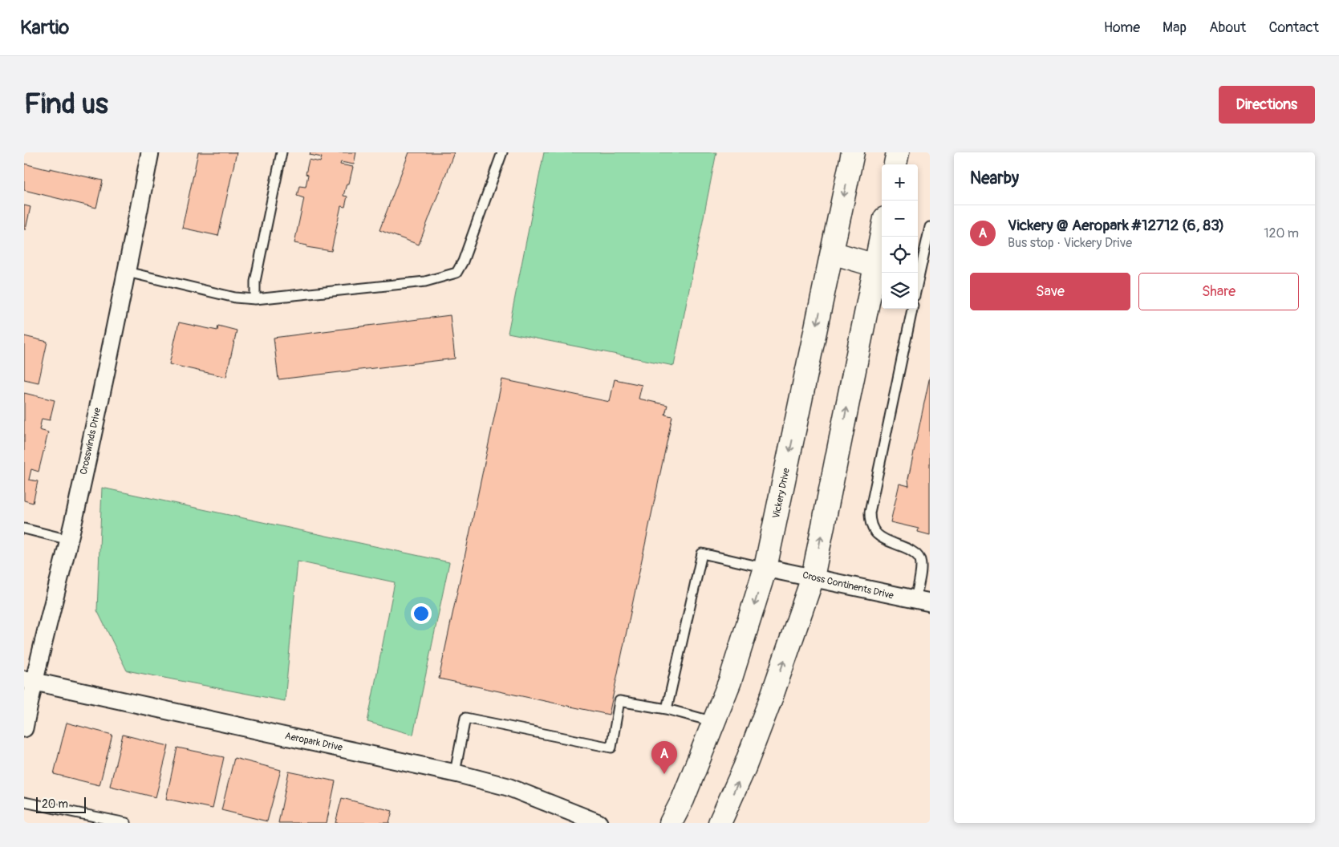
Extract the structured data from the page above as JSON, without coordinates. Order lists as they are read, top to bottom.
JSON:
{
  "streets": {
    "main road": ["Vickery Drive"],
    "street": ["Crosswinds Drive", "Cross Continents Drive", "Aeropark Drive"]
  },
  "crossings": [
    ["Crosswinds Drive", "Aeropark Drive"],
    ["Vickery Drive", "Cross Continents Drive"]
  ],
  "scale_bar": "20 m",
  "page": {
    "header": "Kartio",
    "nav": [
      "Home",
      "Map",
      "About",
      "Contact"
    ],
    "buttons": [
      "Directions",
      ["Save", "Share"]
    ],
    "title": "Find us",
    "heading": "Nearby",
    "map_buttons": ["+", "−"],
    "list": [
      {
        "mark": "A",
        "name": "Vickery @ Aeropark #12712 (6, 83)",
        "note": "Bus stop · Vickery Drive",
        "value": "120 m"
      }
    ],
    "pins": "A",
    "scale": "20 m"
  }
}
